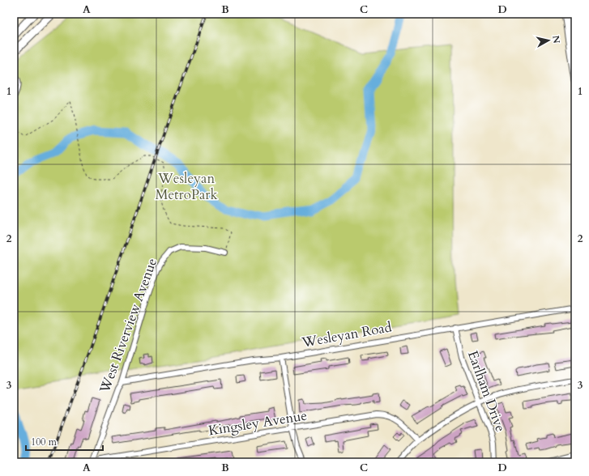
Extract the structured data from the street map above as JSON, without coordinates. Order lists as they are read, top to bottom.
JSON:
{
  "streets": {
    "street": [
      "West Riverview Avenue",
      "Wesleyan Road",
      "Earlham Drive",
      "Kingsley Avenue"
    ]
  },
  "crossings": [
    ["West Riverview Avenue", "Wesleyan Road"],
    ["West Riverview Avenue", "Kingsley Avenue"],
    ["Wesleyan Road", "Earlham Drive"]
  ],
  "parks": ["Wesleyan MetroPark"],
  "scale_bar": "100 m",
  "north": "right",
  "grid": {
    "columns": [
      "A",
      "B",
      "C",
      "D"
    ],
    "rows": ["1", "2", "3"]
  }
}
